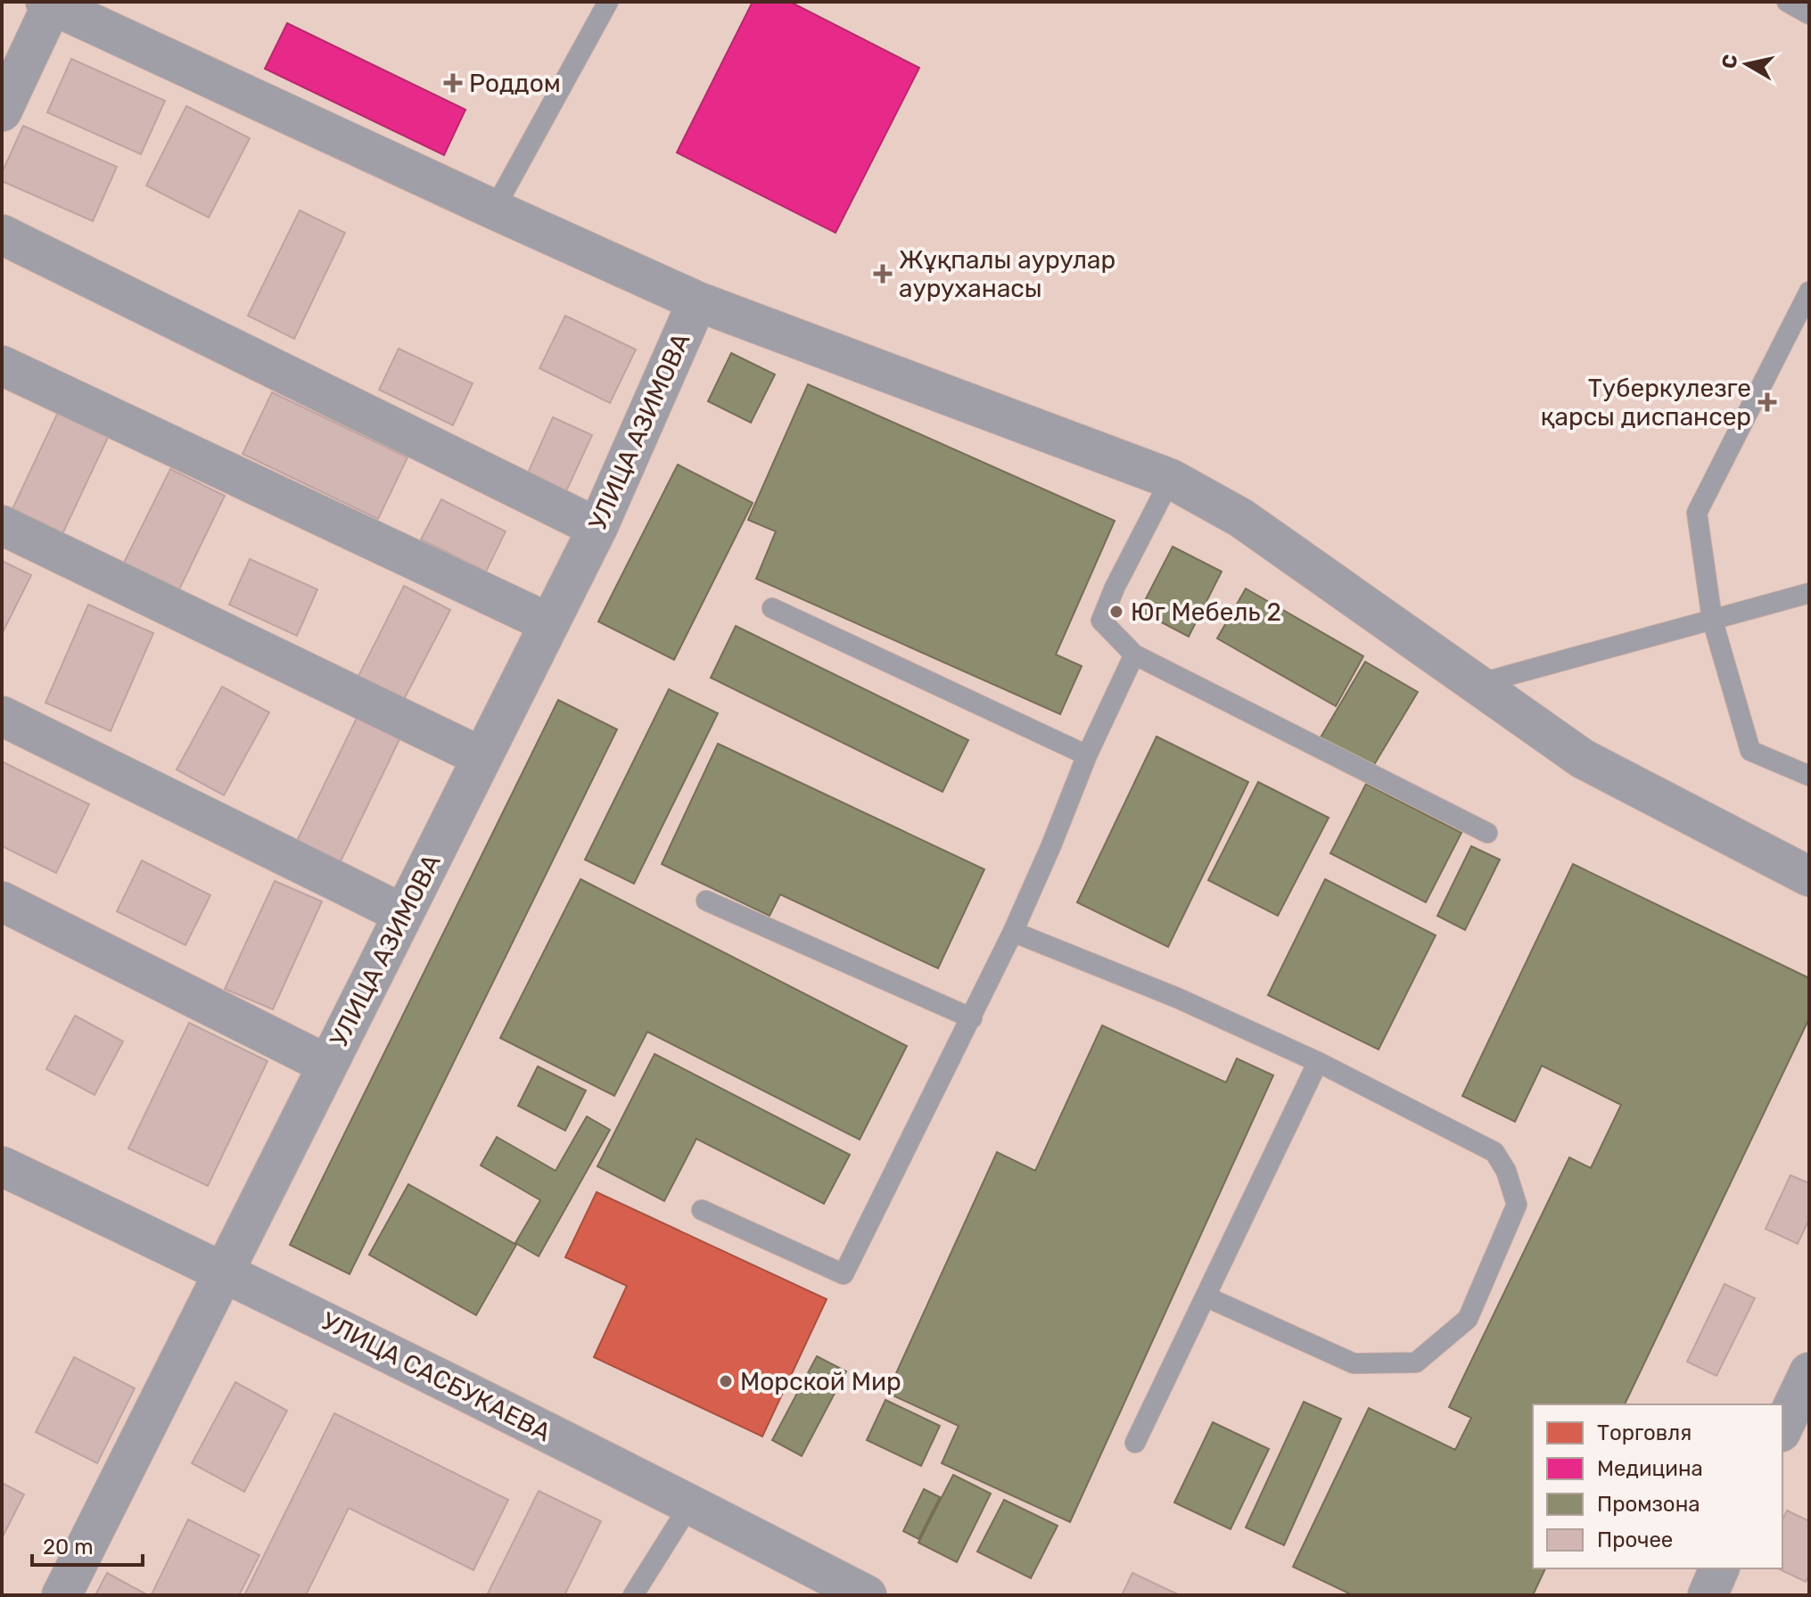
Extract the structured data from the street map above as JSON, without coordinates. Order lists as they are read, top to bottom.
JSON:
{
  "streets": {
    "street": ["УЛИЦА АЗИМОВА", "УЛИЦА САСБУКАЕВА"]
  },
  "crossings": [
    ["УЛИЦА АЗИМОВА", "УЛИЦА САСБУКАЕВА"]
  ],
  "places": {
    "health": ["Роддом", "Жұқпалы аурулар ауруханасы", "Туберкулезге қарсы диспансер"],
    "other": ["Юг Мебель 2", "Морской Мир"]
  },
  "legend": [
    "Торговля",
    "Медицина",
    "Промзона",
    "Прочее"
  ],
  "scale_bar": "20 m",
  "north": "left"
}
